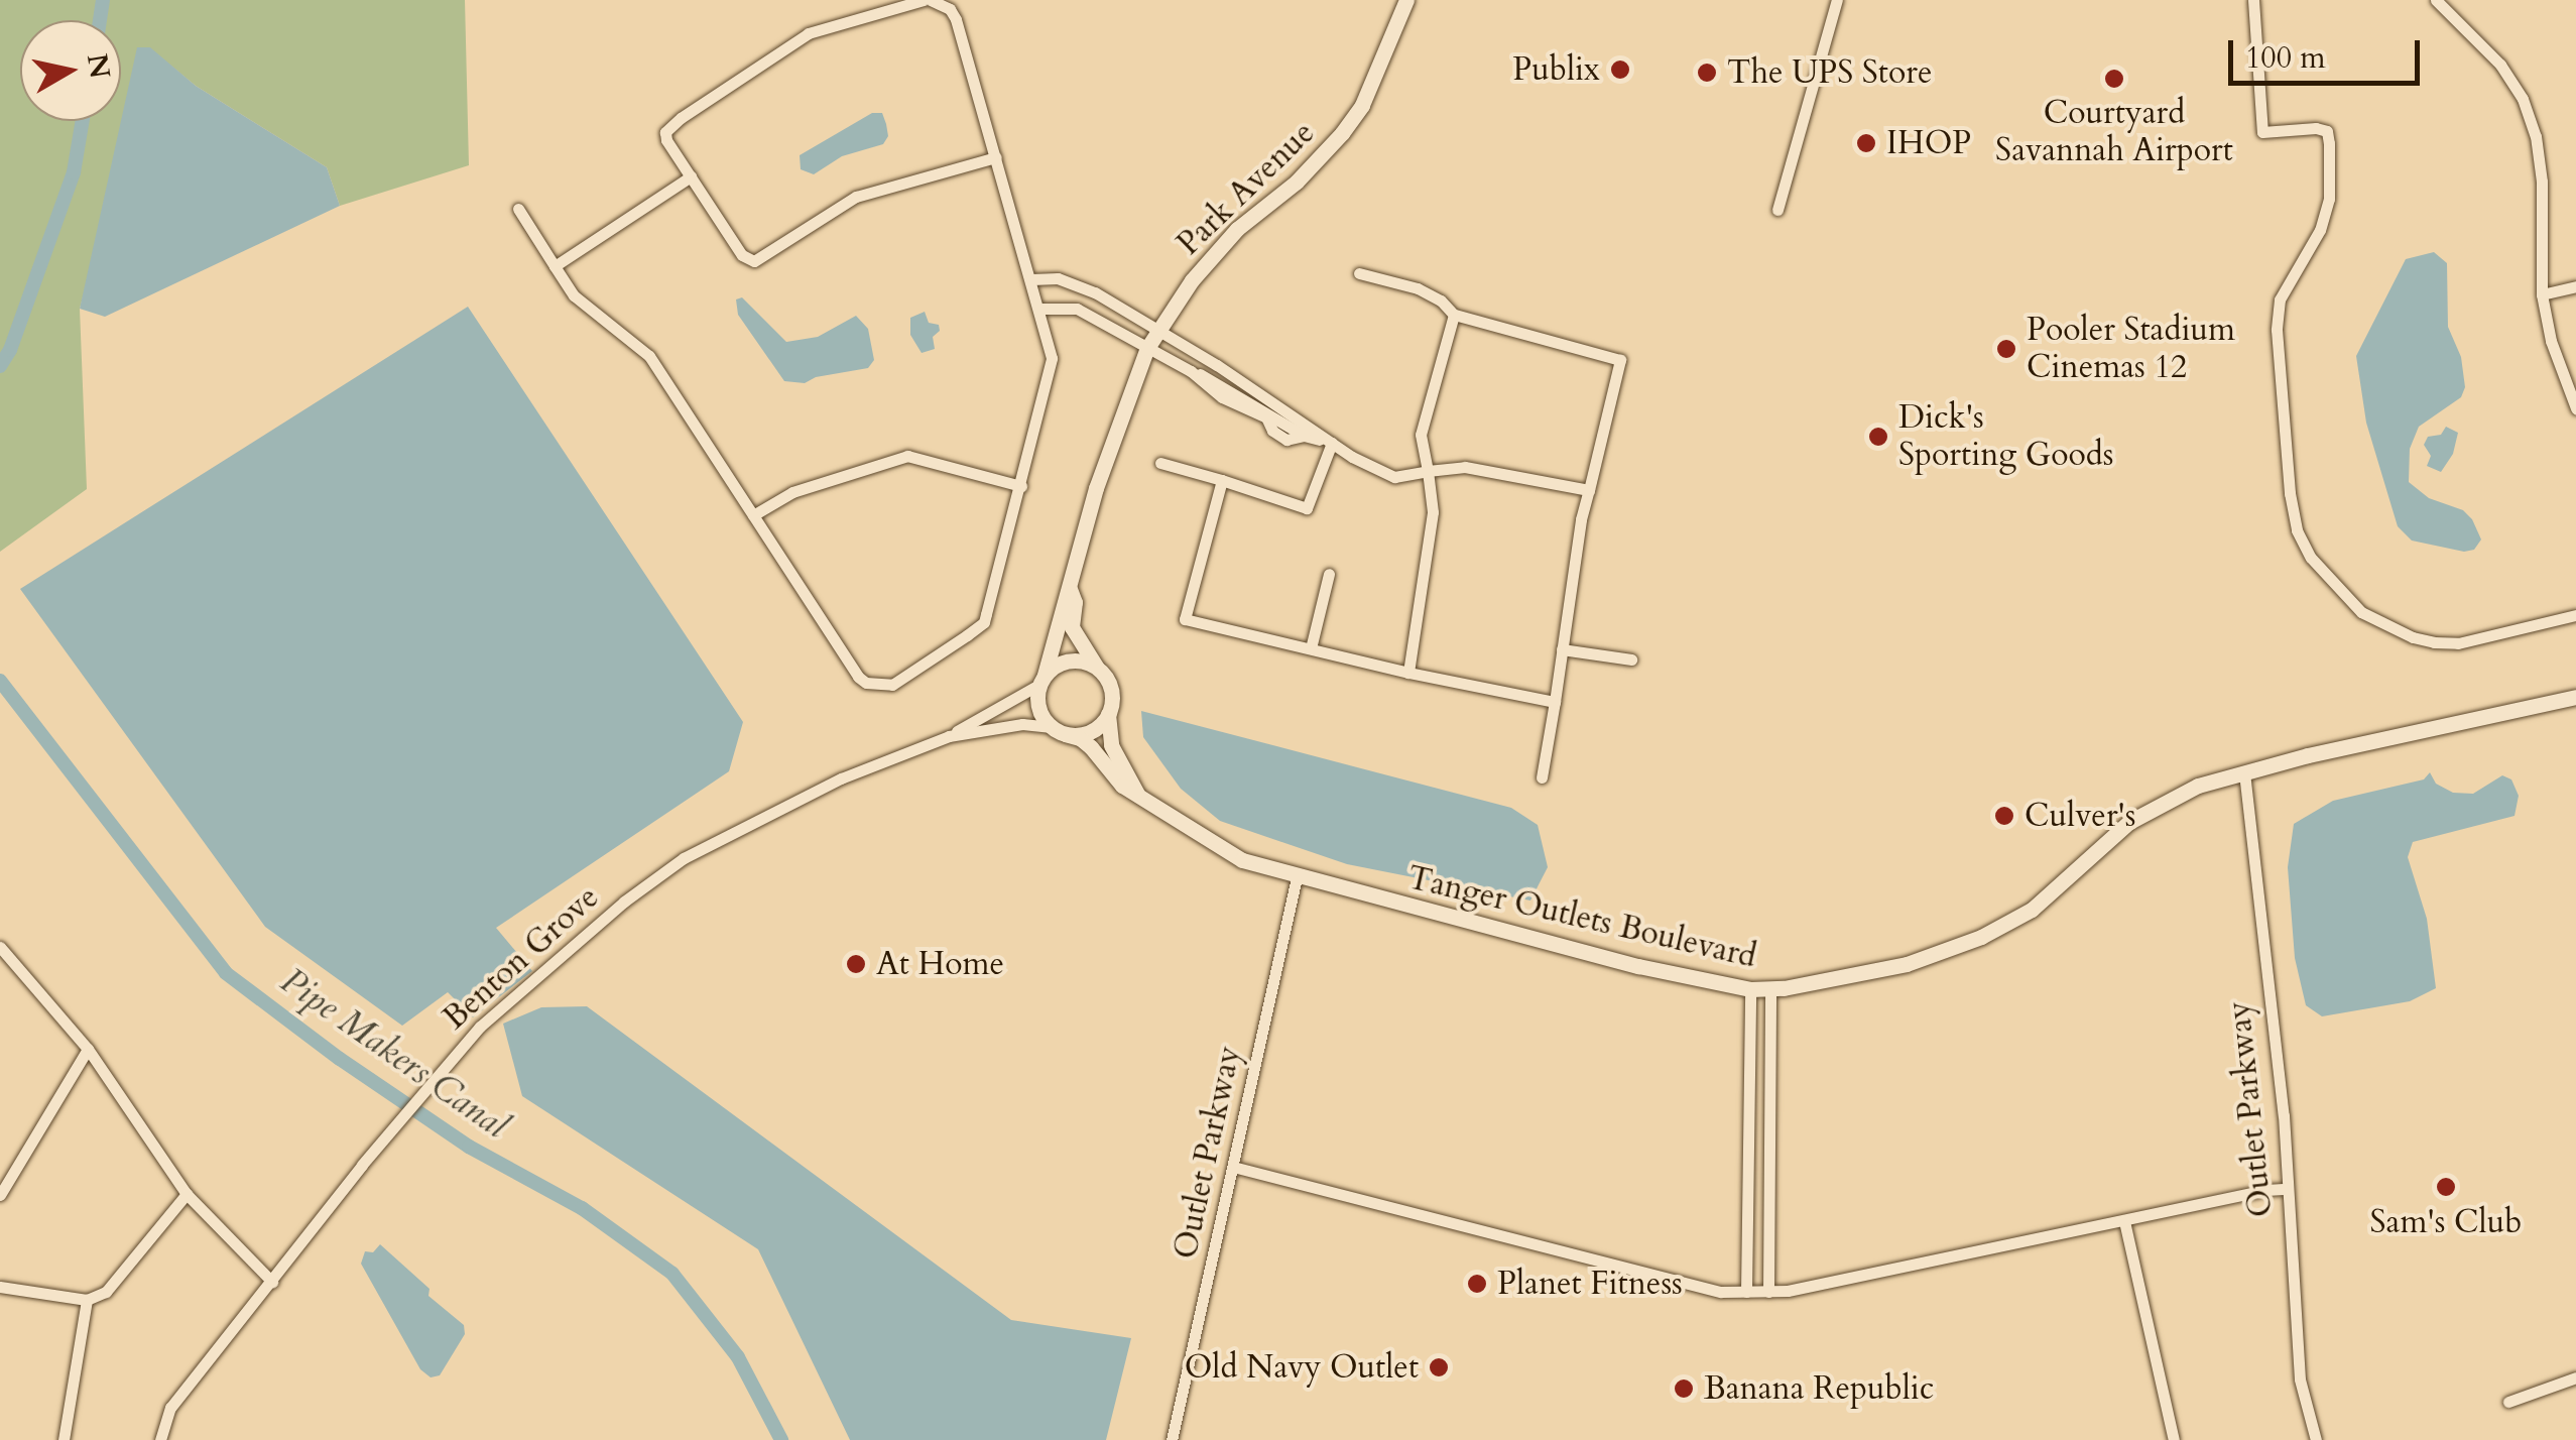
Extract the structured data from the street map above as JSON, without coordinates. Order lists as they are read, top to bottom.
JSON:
{
  "streets": {
    "street": [
      "Park Avenue",
      "Tanger Outlets Boulevard",
      "Benton Grove",
      "Outlet Parkway"
    ]
  },
  "crossings": [
    ["Park Avenue", "Tanger Outlets Boulevard"],
    ["Park Avenue", "Benton Grove"],
    ["Tanger Outlets Boulevard", "Benton Grove"],
    ["Tanger Outlets Boulevard", "Outlet Parkway"]
  ],
  "water": ["Pipe Makers Canal"],
  "places": [
    "Publix",
    "The UPS Store",
    "Courtyard Savannah Airport",
    "IHOP",
    "Pooler Stadium Cinemas 12",
    "Dick's Sporting Goods",
    "Culver's",
    "At Home",
    "Sam's Club",
    "Planet Fitness",
    "Old Navy Outlet",
    "Banana Republic"
  ],
  "scale_bar": "100 m",
  "north": "right"
}
